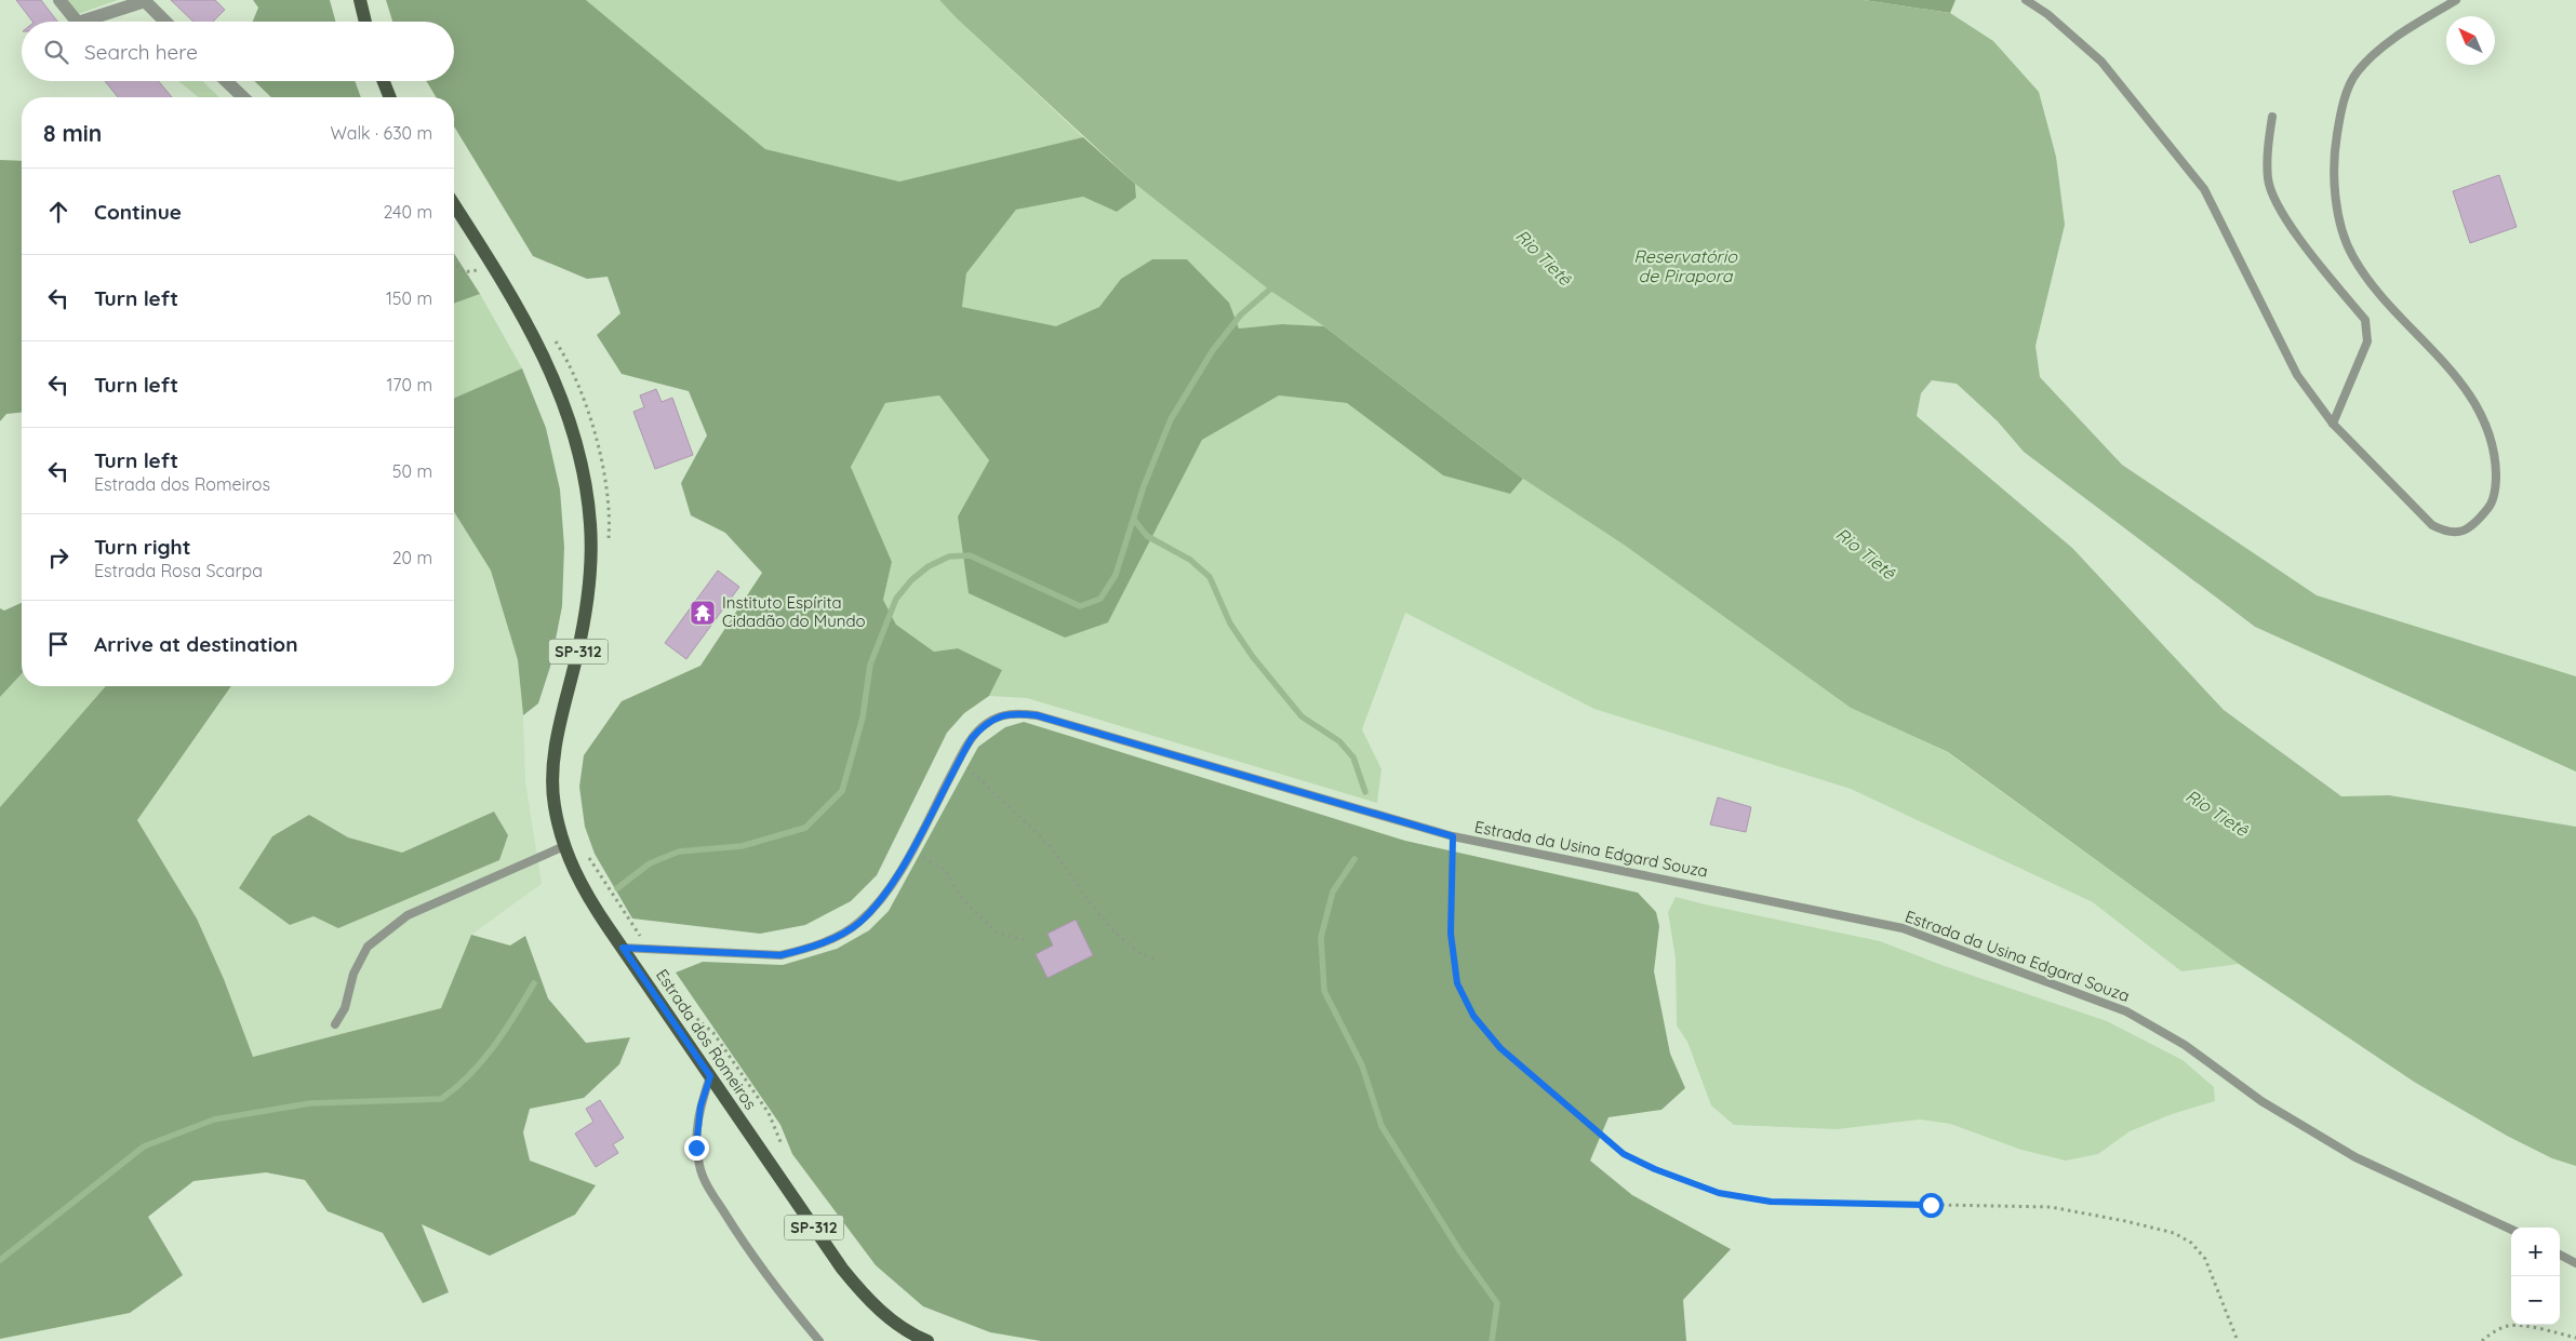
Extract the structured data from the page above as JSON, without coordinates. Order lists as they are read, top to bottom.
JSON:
{
  "streets": {
    "main road": ["SP-312", "Estrada dos Romeiros"],
    "lane": ["Estrada da Usina Edgard Souza"]
  },
  "crossings": [
    ["Estrada da Usina Edgard Souza", "Estrada dos Romeiros"]
  ],
  "water": ["Reservatório de Pirapora", "Rio Tietê"],
  "places": {
    "temple": ["Instituto Espírita Cidadão do Mundo"]
  },
  "north": "top left",
  "page": {
    "search": "Search here",
    "heading": ["8 min", "Walk · 630 m"],
    "list": [
      ["Continue", "240 m"],
      ["Turn left", "150 m"],
      ["Turn left", "170 m"],
      ["Turn left", "Estrada dos Romeiros", "50 m"],
      ["Turn right", "Estrada Rosa Scarpa", "20 m"],
      "Arrive at destination"
    ],
    "map_buttons": ["+", "−"]
  }
}
